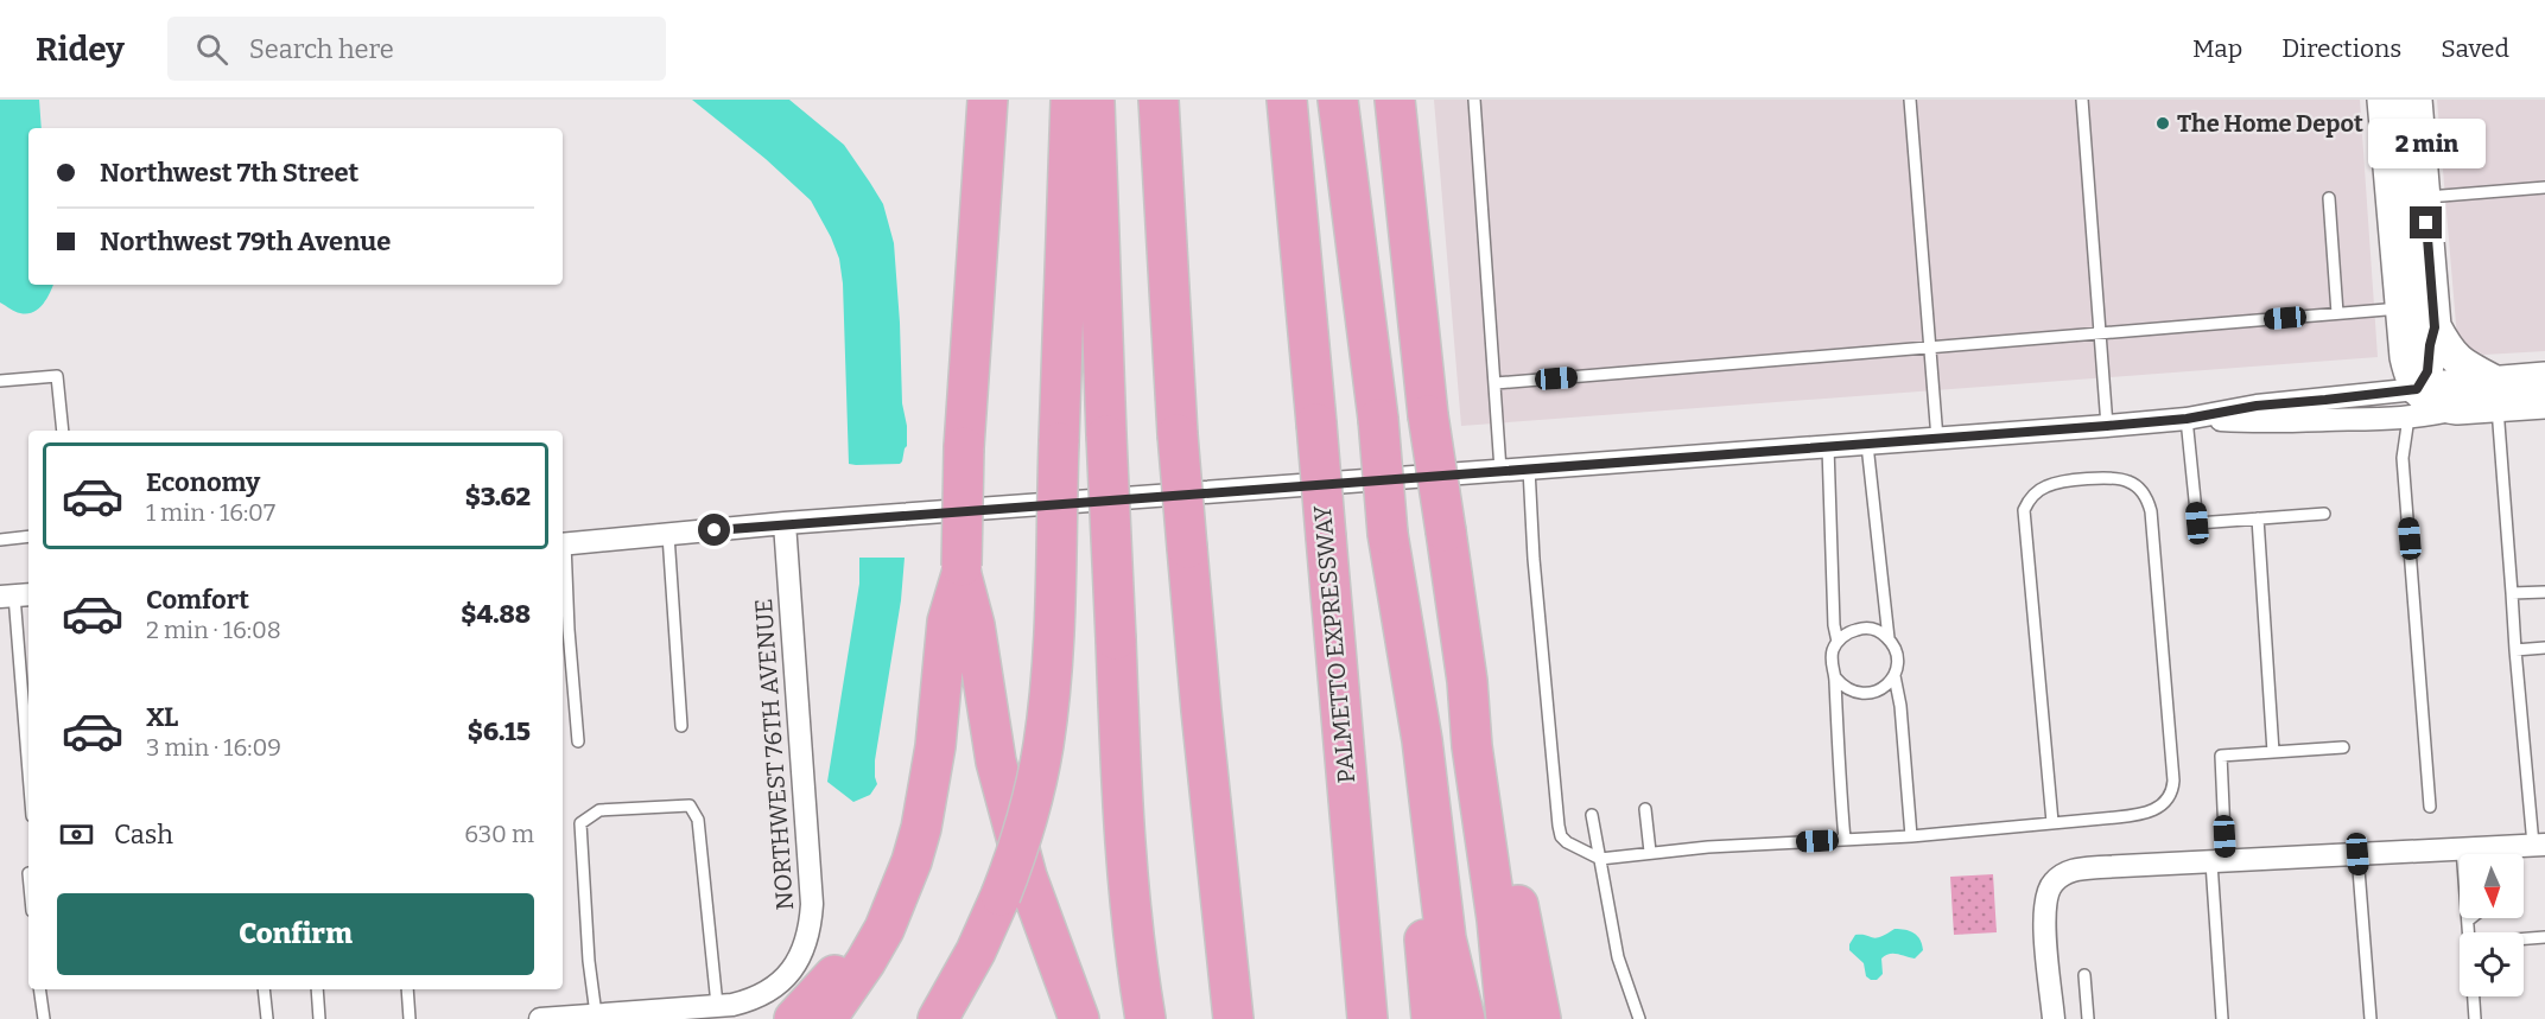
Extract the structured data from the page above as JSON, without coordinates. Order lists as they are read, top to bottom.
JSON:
{
  "streets": {
    "highway": ["PALMETTO EXPRESSWAY"],
    "street": ["NORTHWEST 76TH AVENUE"]
  },
  "places": ["The Home Depot"],
  "north": "bottom",
  "page": {
    "header": "Ridey",
    "search": "Search here",
    "nav": ["Map", "Directions", "Saved"],
    "bubble": "2 min",
    "banner": ["Northwest 7th Street", "Northwest 79th Avenue"],
    "list": [
      {
        "name": "Economy",
        "note": "1 min · 16:07",
        "value": "$3.62"
      },
      {
        "name": "Comfort",
        "note": "2 min · 16:08",
        "value": "$4.88"
      },
      {
        "name": "XL",
        "note": "3 min · 16:09",
        "value": "$6.15"
      }
    ],
    "pay": ["Cash", "630 m"],
    "buttons": "Confirm"
  }
}
